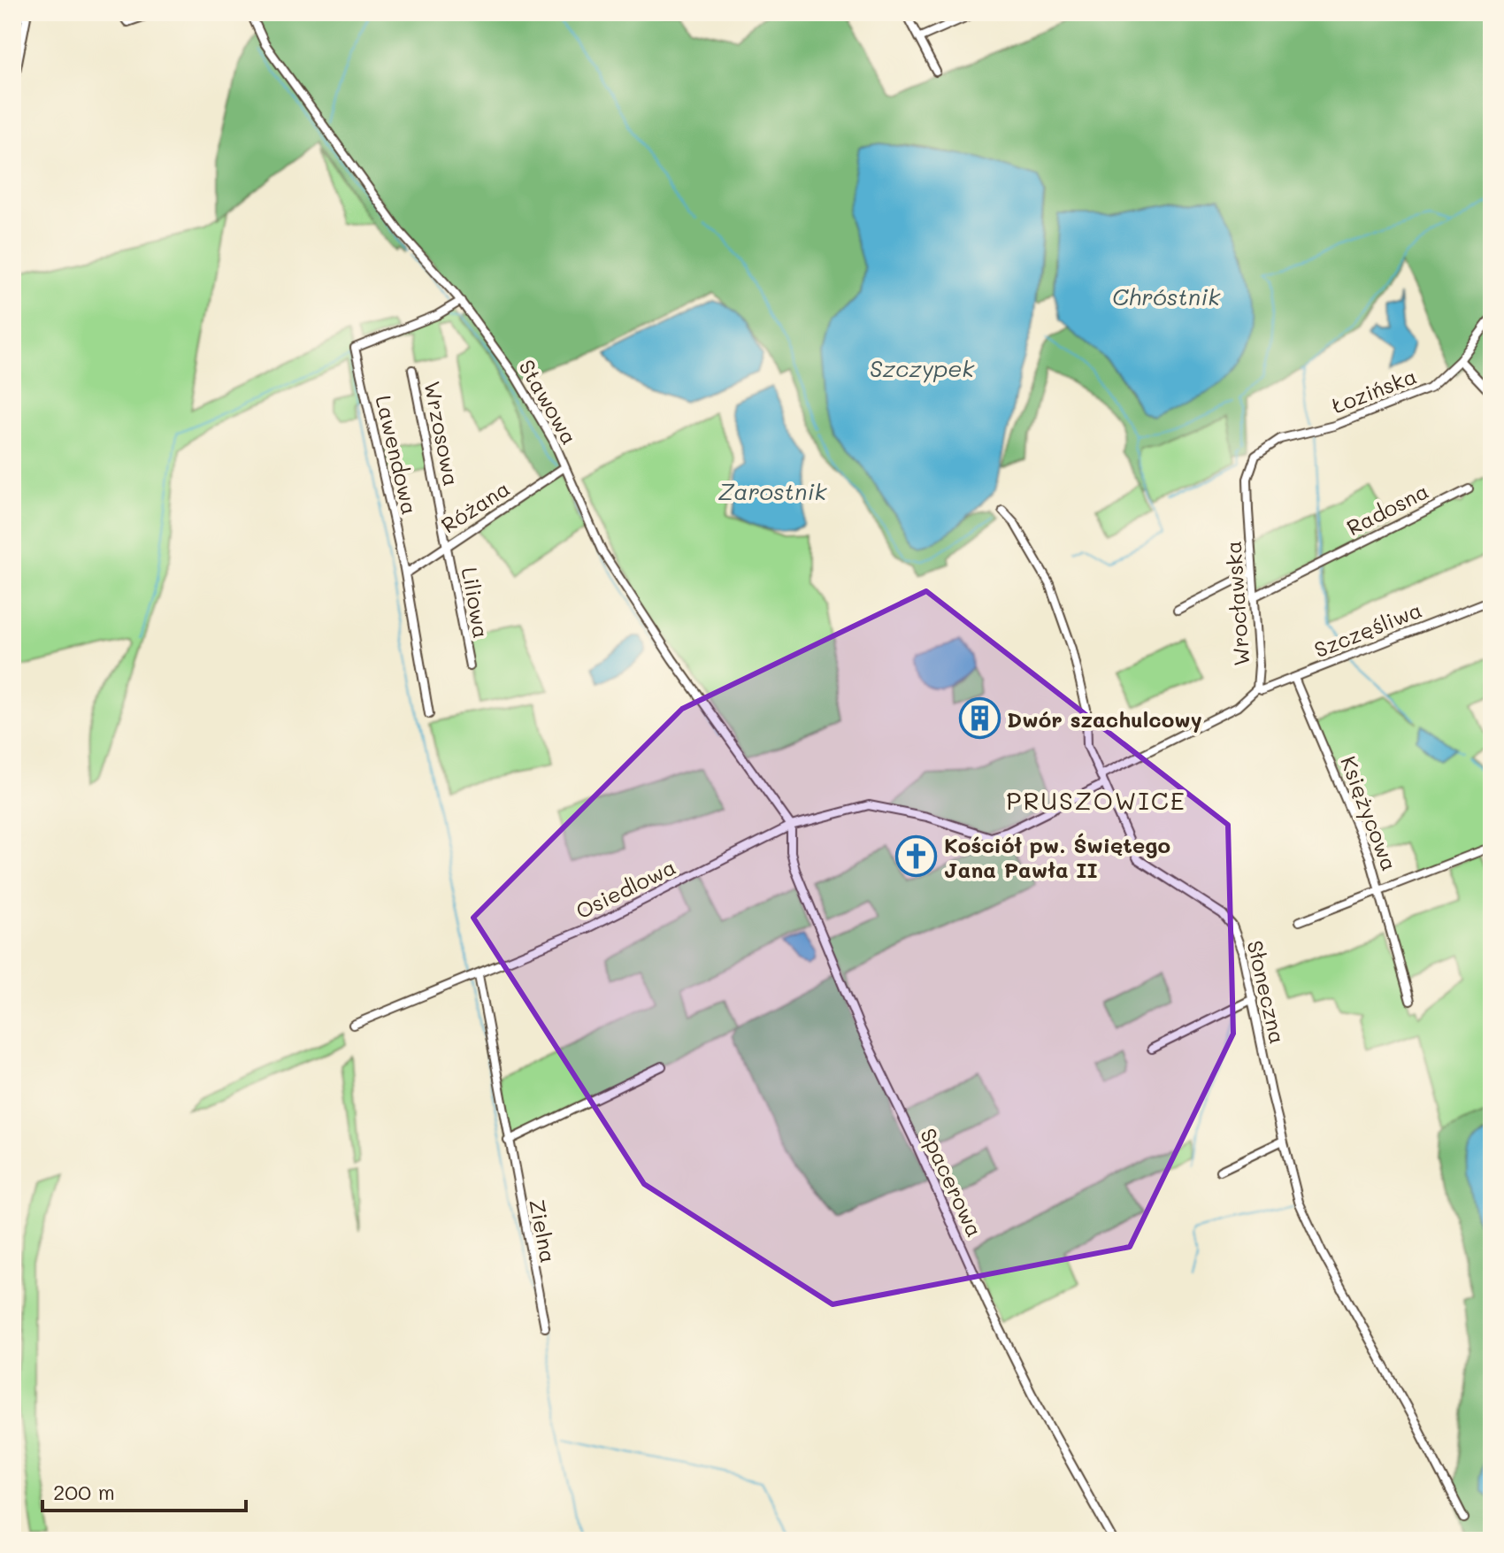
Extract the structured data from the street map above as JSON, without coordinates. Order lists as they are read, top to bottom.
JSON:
{
  "streets": {
    "street": [
      "Łozińska",
      "Stawowa",
      "Wrzosowa",
      "Lawendowa",
      "Różana",
      "Radosna",
      "Liliowa",
      "Wrocławska",
      "Szczęśliwa",
      "Księżycowa",
      "Osiedlowa",
      "Słoneczna",
      "Spacerowa",
      "Zielna"
    ]
  },
  "crossings": [
    ["Łozińska", "Wrocławska"],
    ["Stawowa", "Lawendowa"],
    ["Stawowa", "Różana"],
    ["Stawowa", "Osiedlowa"],
    ["Stawowa", "Spacerowa"],
    ["Wrzosowa", "Różana"],
    ["Wrzosowa", "Liliowa"],
    ["Lawendowa", "Różana"],
    ["Różana", "Liliowa"],
    ["Radosna", "Wrocławska"],
    ["Wrocławska", "Szczęśliwa"],
    ["Wrocławska", "Słoneczna"],
    ["Szczęśliwa", "Księżycowa"],
    ["Osiedlowa", "Słoneczna"],
    ["Osiedlowa", "Spacerowa"],
    ["Osiedlowa", "Zielna"]
  ],
  "districts": ["PRUSZOWICE"],
  "water": ["Chróstnik", "Szczypek", "Zarostnik"],
  "places": {
    "building": ["Dwór szachulcowy"],
    "church": ["Kościół pw. Świętego Jana Pawła II"]
  },
  "scale_bar": "200 m"
}
